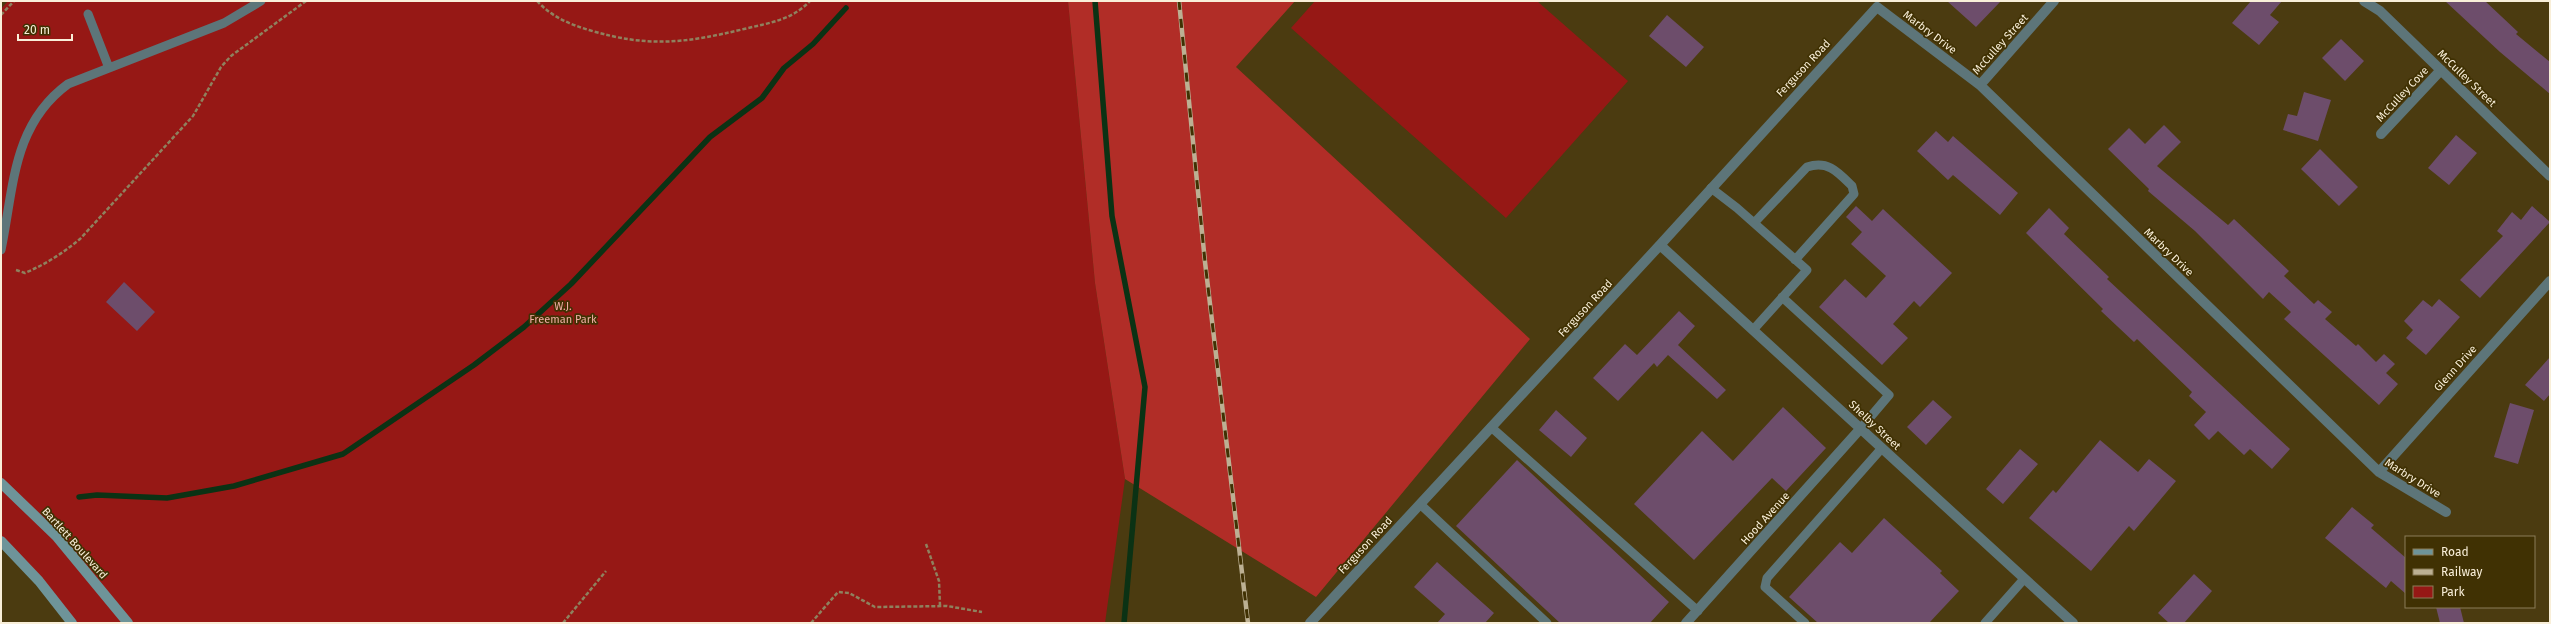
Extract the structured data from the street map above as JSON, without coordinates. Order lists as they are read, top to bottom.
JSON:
{
  "streets": {
    "main road": ["Bartlett Boulevard"],
    "street": [
      "Marbry Drive",
      "McCulley Street",
      "Ferguson Road",
      "McCulley Cove",
      "Glenn Drive",
      "Shelby Street",
      "Hood Avenue"
    ]
  },
  "crossings": [
    ["Marbry Drive", "McCulley Street"],
    ["Marbry Drive", "Ferguson Road"],
    ["Marbry Drive", "Glenn Drive"],
    ["McCulley Street", "McCulley Cove"],
    ["Ferguson Road", "Shelby Street"],
    ["Shelby Street", "Hood Avenue"]
  ],
  "parks": ["W.J. Freeman Park"],
  "legend": ["Road", "Railway", "Park"],
  "scale_bar": "20 m"
}
